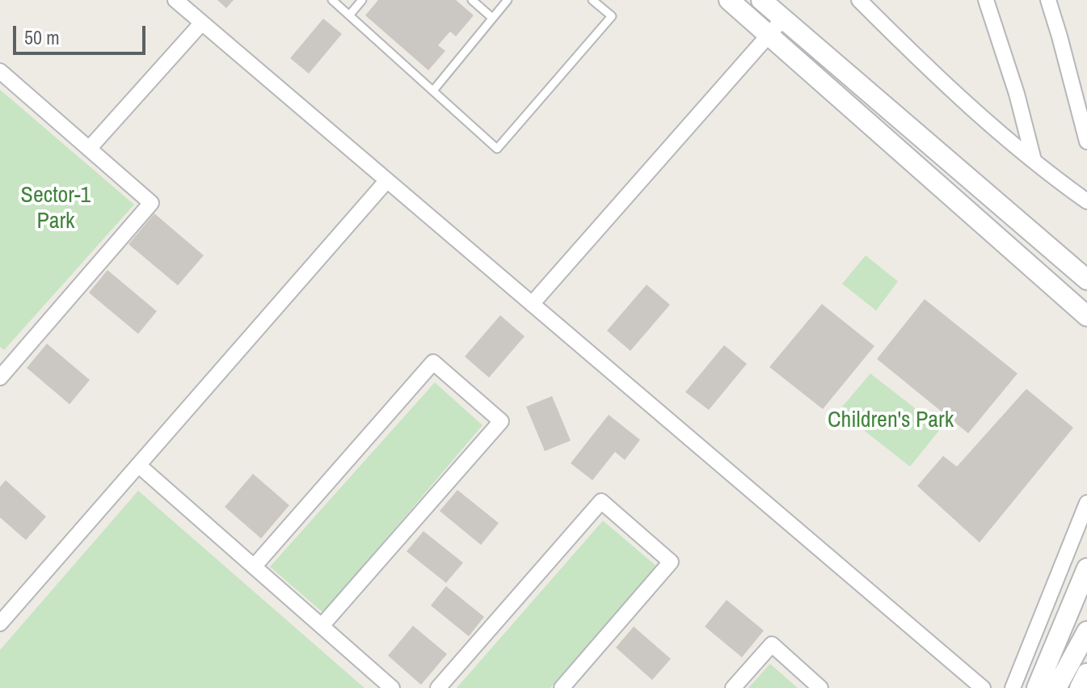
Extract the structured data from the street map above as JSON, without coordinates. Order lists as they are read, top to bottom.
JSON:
{
  "parks": ["Sector-1 Park", "Children's Park"],
  "scale_bar": "50 m"
}
